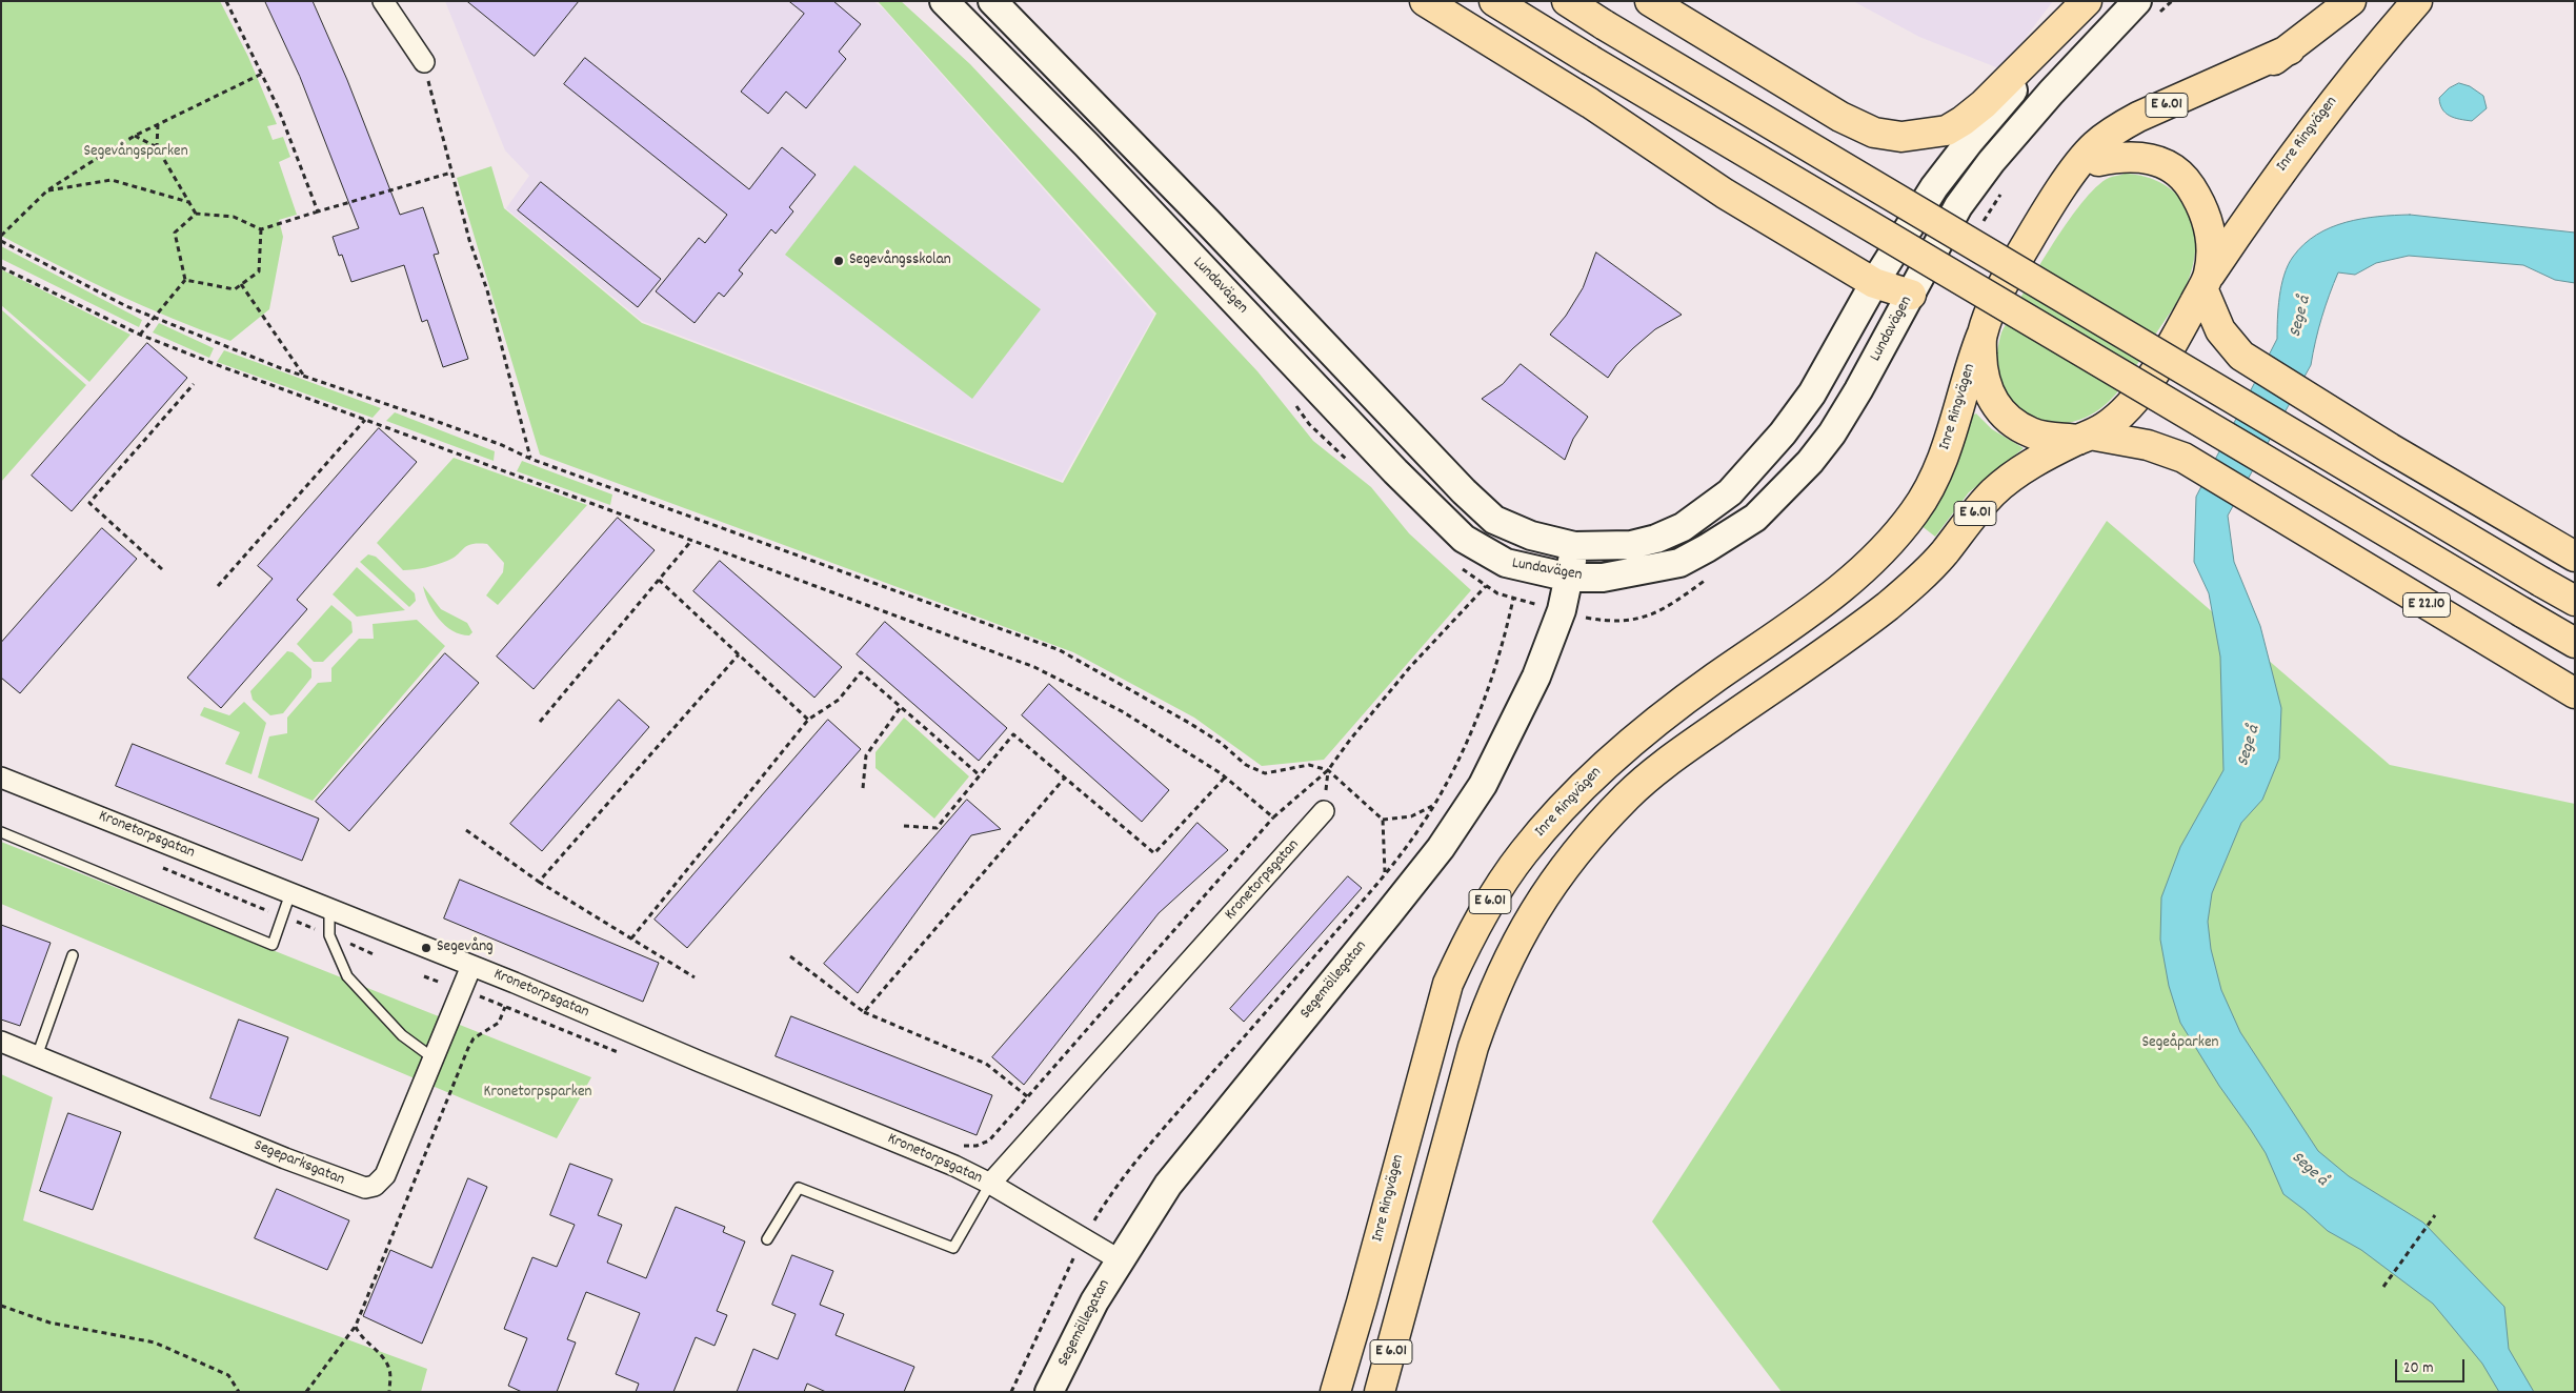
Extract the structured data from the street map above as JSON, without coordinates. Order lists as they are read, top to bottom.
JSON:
{
  "streets": {
    "highway": ["E 6.01", "Inre Ringvägen", "E 22.10"],
    "main road": ["Lundavägen", "Segemöllegatan"],
    "street": ["Kronetorpsgatan", "Segeparksgatan"]
  },
  "crossings": [
    ["E 6.01", "Inre Ringvägen"],
    ["E 6.01", "E 22.10"],
    ["Inre Ringvägen", "E 22.10"],
    ["Lundavägen", "Segemöllegatan"],
    ["Kronetorpsgatan", "Segemöllegatan"],
    ["Kronetorpsgatan", "Segeparksgatan"]
  ],
  "water": ["Sege å"],
  "parks": ["Segevångsparken", "Segeåparken", "Kronetorpsparken"],
  "places": ["Segevångsskolan", "Segevång"],
  "scale_bar": "20 m"
}
